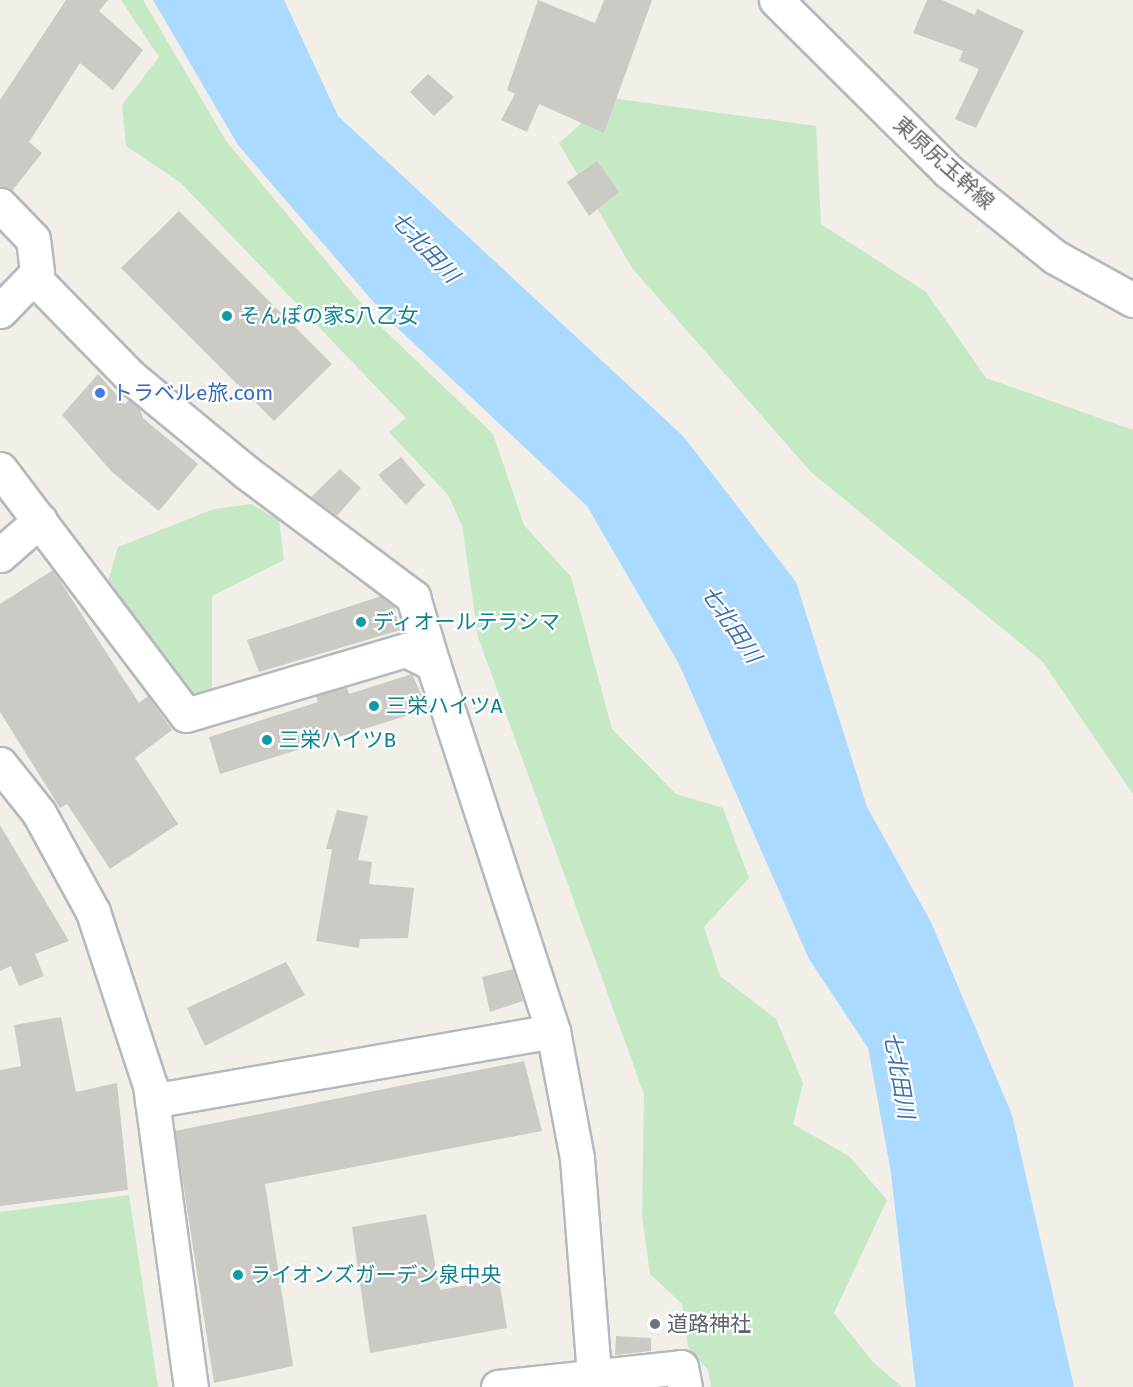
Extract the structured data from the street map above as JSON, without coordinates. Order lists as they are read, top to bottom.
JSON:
{
  "streets": {
    "street": ["東原尻玉幹線"]
  },
  "water": ["七北田川"],
  "places": [
    "そんぽの家S八乙女",
    "トラベルe旅.com",
    "ディオールテラシマ",
    "三栄ハイツA",
    "三栄ハイツB",
    "ライオンズガーデン泉中央",
    "道路神社"
  ]
}
